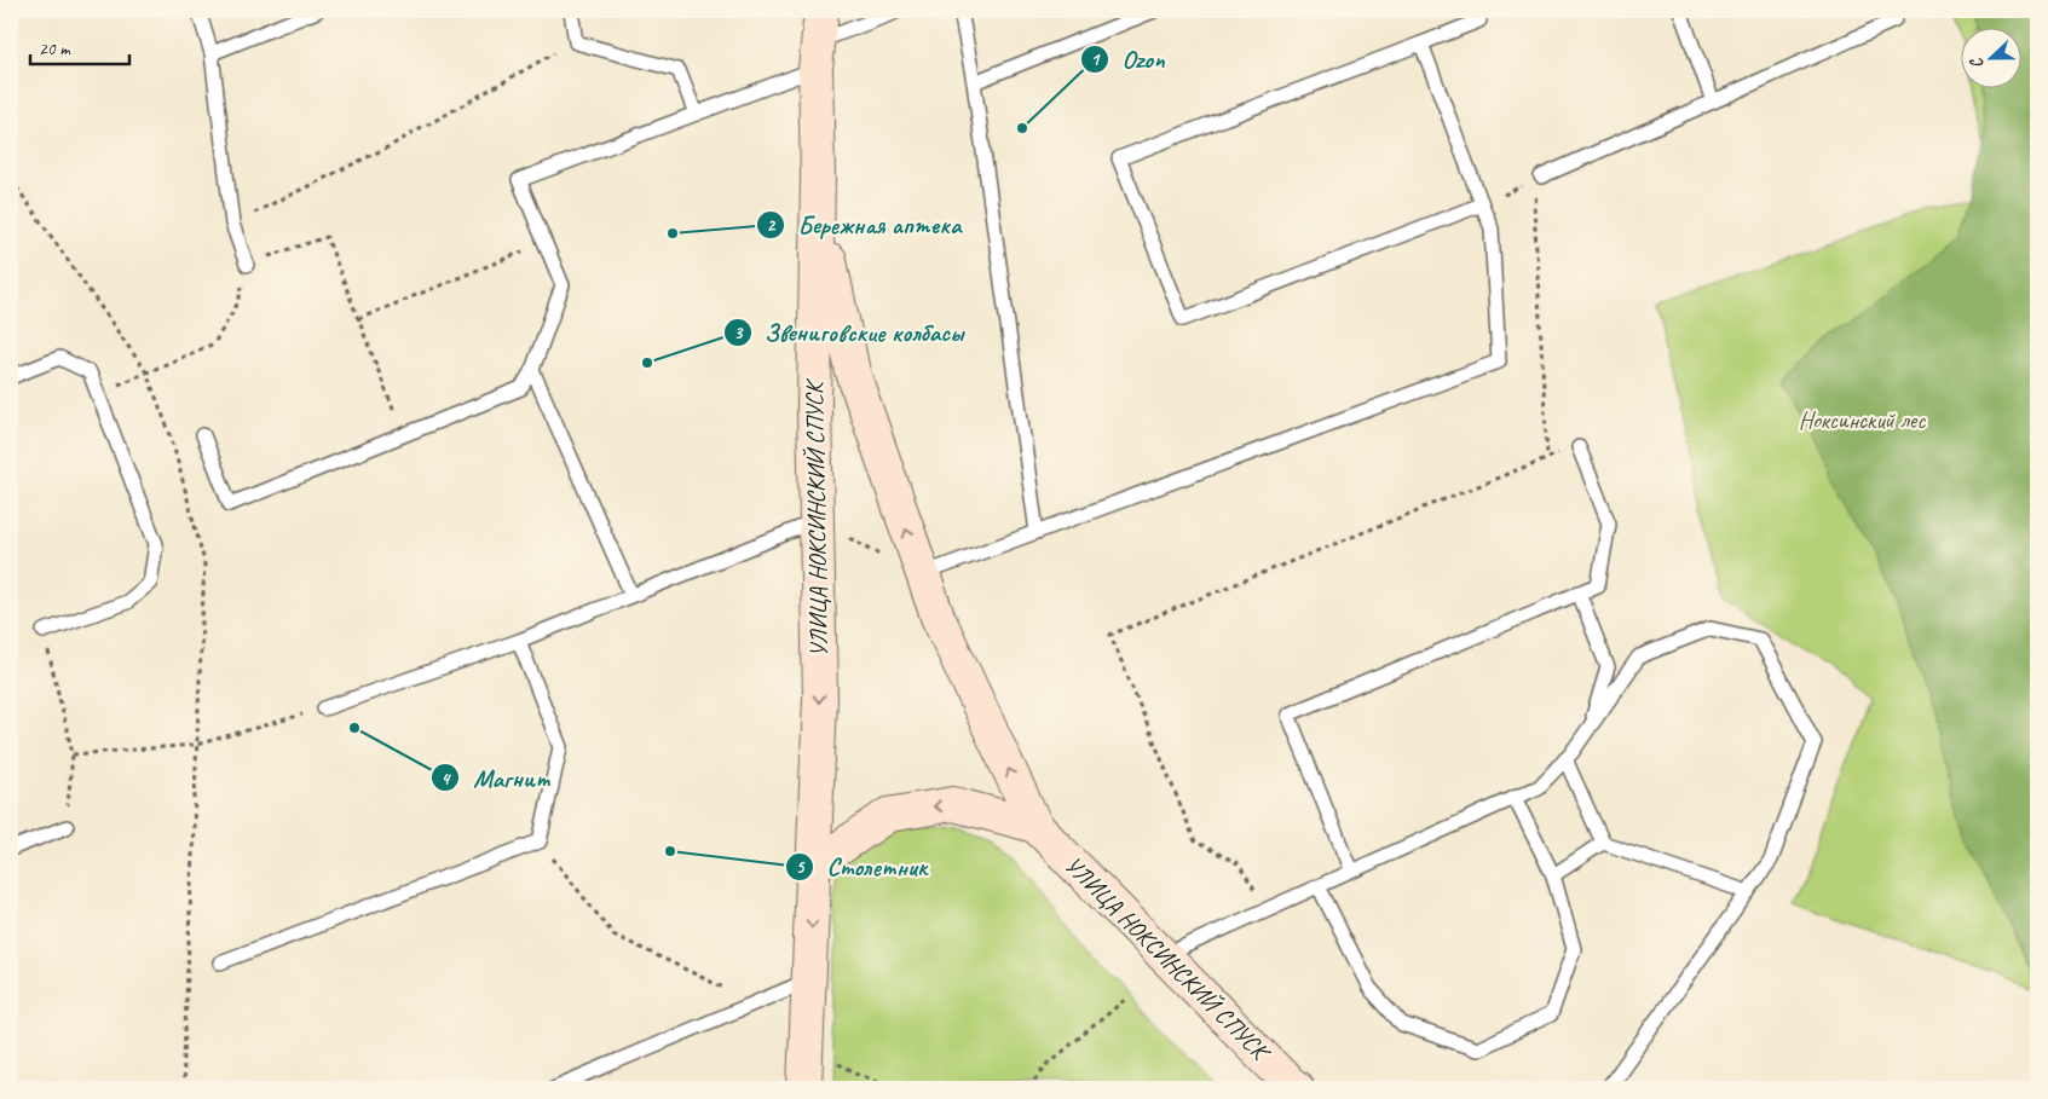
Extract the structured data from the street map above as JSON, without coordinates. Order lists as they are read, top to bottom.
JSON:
{
  "streets": {
    "street": ["УЛИЦА НОКСИНСКИЙ СПУСК"]
  },
  "parks": ["Ноксинский лес"],
  "places": [
    "Ozon",
    "Бережная аптека",
    "Звениговские колбасы",
    "Магнит",
    "Столетник"
  ],
  "scale_bar": "20 m",
  "north": "left"
}
